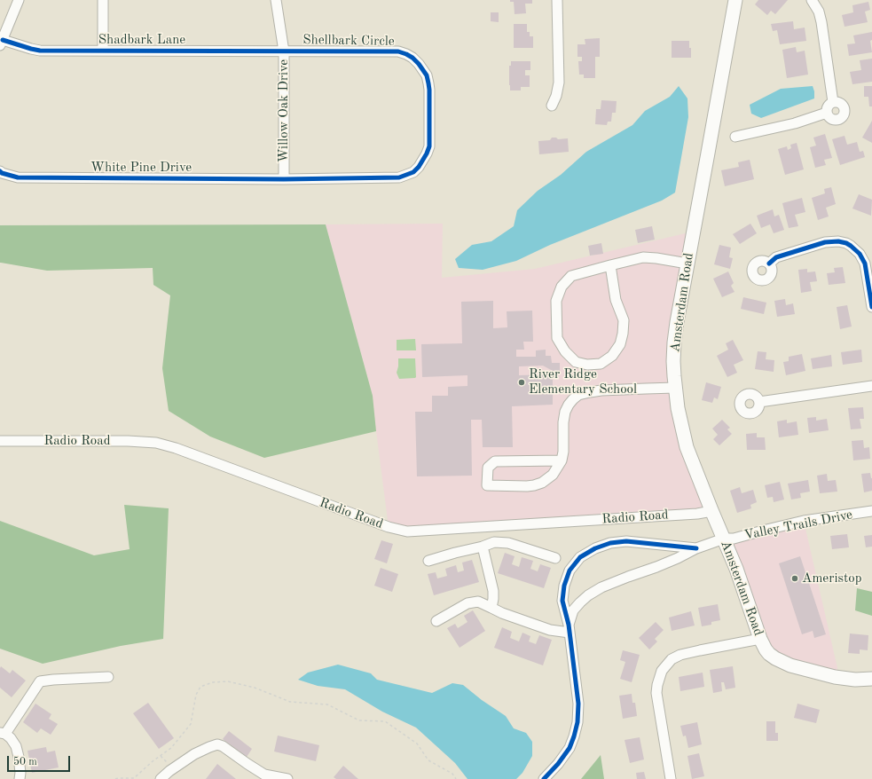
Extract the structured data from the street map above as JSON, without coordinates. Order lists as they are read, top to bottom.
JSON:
{
  "streets": {
    "main road": ["Amsterdam Road"],
    "street": [
      "Shadbark Lane",
      "Shellbark Circle",
      "Willow Oak Drive",
      "White Pine Drive",
      "Radio Road",
      "Valley Trails Drive"
    ]
  },
  "crossings": [
    ["Shadbark Lane", "Shellbark Circle"],
    ["Shadbark Lane", "Willow Oak Drive"],
    ["Shellbark Circle", "Willow Oak Drive"],
    ["Shellbark Circle", "White Pine Drive"],
    ["Willow Oak Drive", "White Pine Drive"],
    ["Amsterdam Road", "Radio Road"],
    ["Amsterdam Road", "Valley Trails Drive"]
  ],
  "places": ["River Ridge Elementary School", "Ameristop"],
  "scale_bar": "50 m"
}
